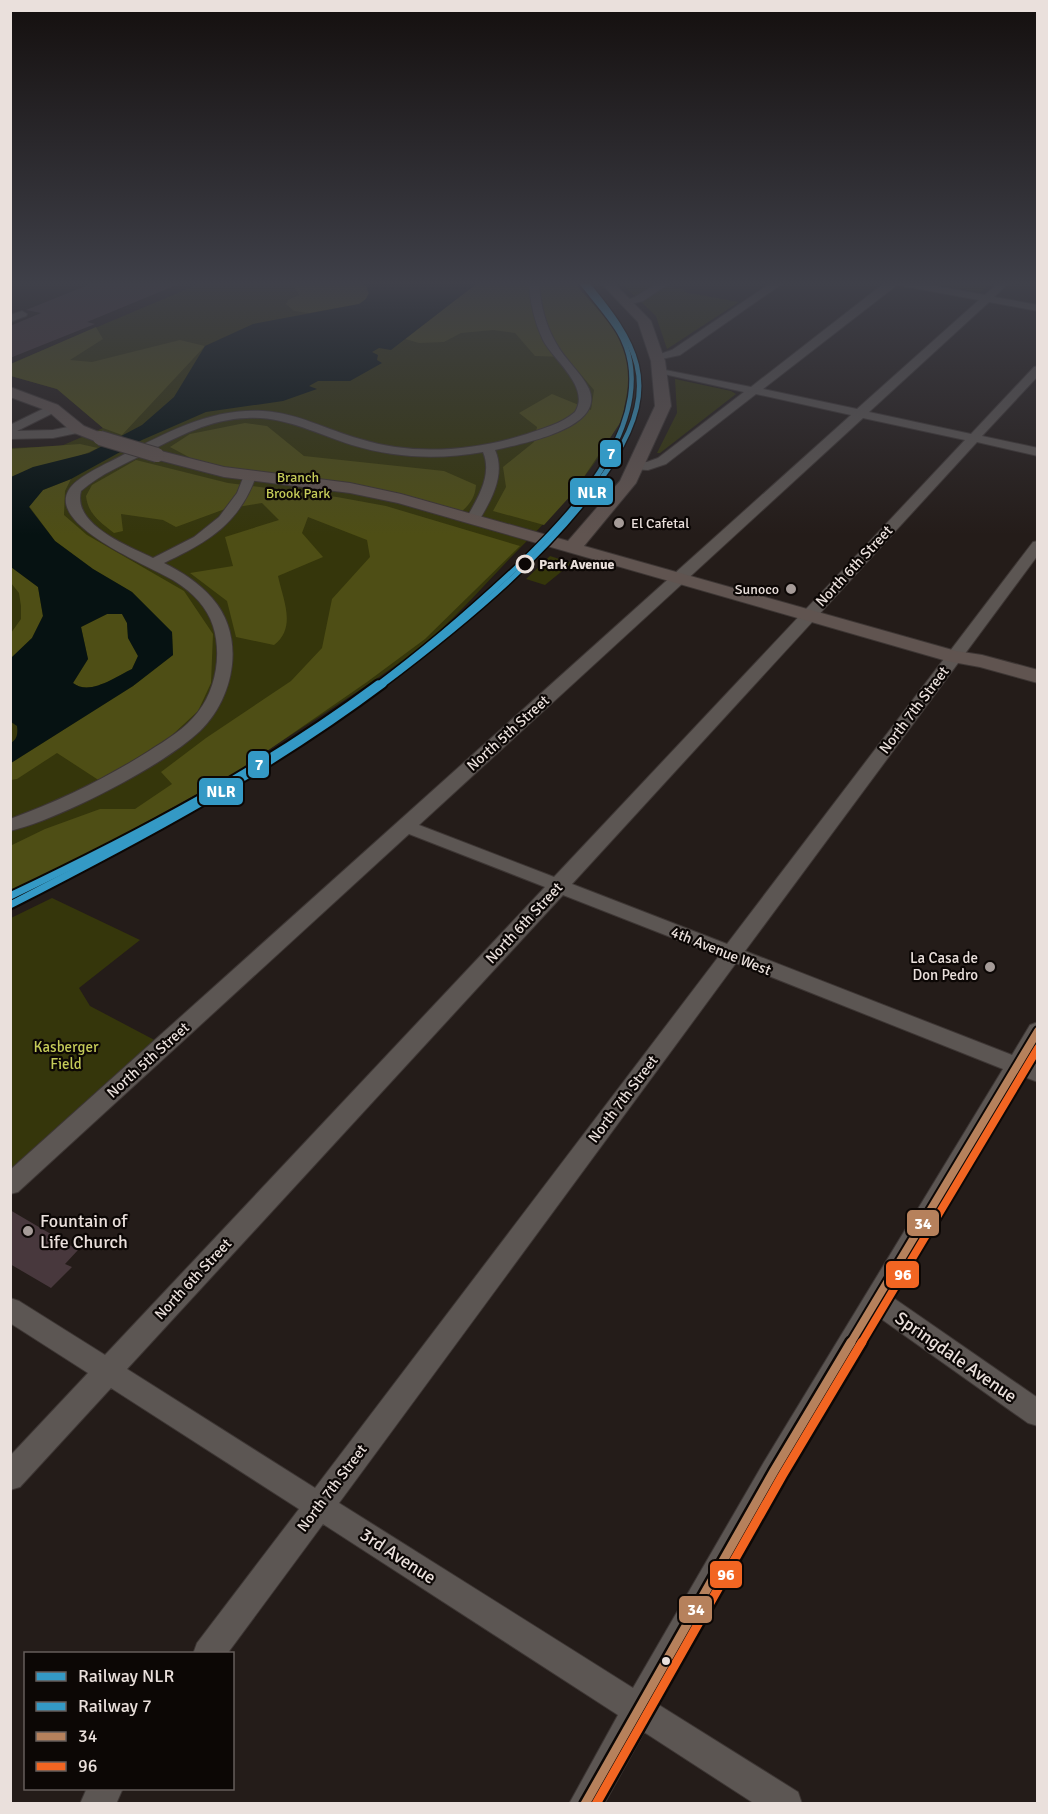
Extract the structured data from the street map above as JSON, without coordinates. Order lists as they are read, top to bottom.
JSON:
{
  "streets": {
    "street": [
      "North 6th Street",
      "North 7th Street",
      "North 5th Street",
      "4th Avenue West",
      "Springdale Avenue",
      "3rd Avenue"
    ]
  },
  "crossings": [
    ["North 6th Street", "4th Avenue West"],
    ["North 6th Street", "3rd Avenue"],
    ["North 7th Street", "4th Avenue West"],
    ["North 7th Street", "3rd Avenue"],
    ["North 5th Street", "4th Avenue West"]
  ],
  "parks": ["Branch Brook Park", "Kasberger Field"],
  "places": [
    "El Cafetal",
    "Park Avenue",
    "Sunoco",
    "La Casa de Don Pedro",
    "Fountain of Life Church"
  ],
  "lines": [
    "rail line NLR",
    "rail line 7",
    "transit line 34",
    "transit line 96"
  ],
  "legend": [
    "Railway NLR",
    "Railway 7",
    "34",
    "96"
  ]
}
